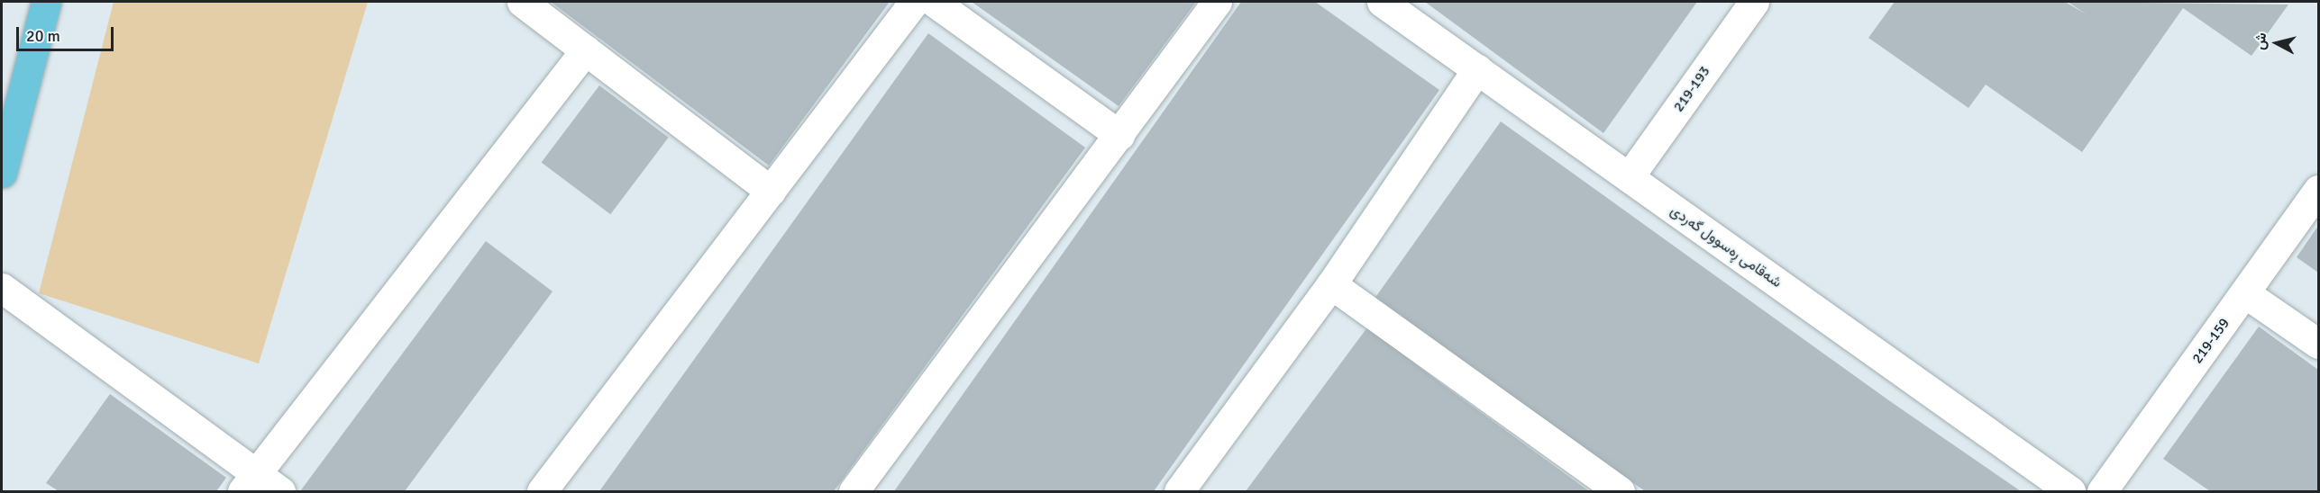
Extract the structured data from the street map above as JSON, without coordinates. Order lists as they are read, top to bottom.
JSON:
{
  "streets": {
    "street": ["219-193", "شەقامی ڕەسوول گەردی", "219-159"]
  },
  "crossings": [
    ["219-193", "شەقامی ڕەسوول گەردی"]
  ],
  "scale_bar": "20 m",
  "north": "left"
}
